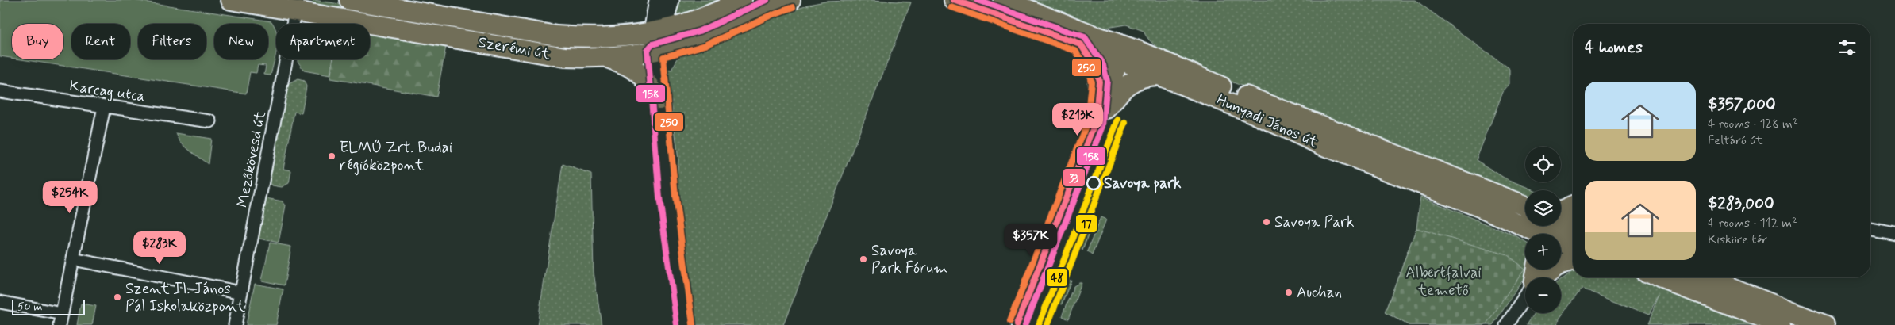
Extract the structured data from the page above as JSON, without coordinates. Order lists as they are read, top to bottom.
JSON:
{
  "streets": {
    "main road": ["Szerémi út", "Hunyadi János út"],
    "street": ["Karcag utca", "Mezőkövesd út"]
  },
  "crossings": [
    ["Szerémi út", "Mezőkövesd út"]
  ],
  "parks": ["Albertfalvai temető"],
  "places": [
    "ELMŰ Zrt. Budai régióközpont",
    "Savoya park",
    "Savoya Park",
    "Savoya Park Fórum",
    "Auchan",
    "Szent II. János Pál Iskolaközpont"
  ],
  "lines": [
    "transit line 33",
    "transit line 158",
    "transit line 250",
    "transit line 48",
    "transit line 17"
  ],
  "scale_bar": "50 m",
  "page": {
    "chip": [
      "Buy",
      "Rent",
      "Filters",
      "New",
      "Apartment"
    ],
    "heading": "4 homes",
    "list": [
      {
        "name": "$357,000",
        "note": "4 rooms · 128 m² · Feltáró út"
      },
      {
        "name": "$283,000",
        "note": "4 rooms · 112 m² · Kisköre tér"
      }
    ],
    "price": [
      "$213K",
      "$254K",
      "$357K",
      "$283K"
    ],
    "map_buttons": ["+", "−"],
    "scale": "50 m"
  }
}
